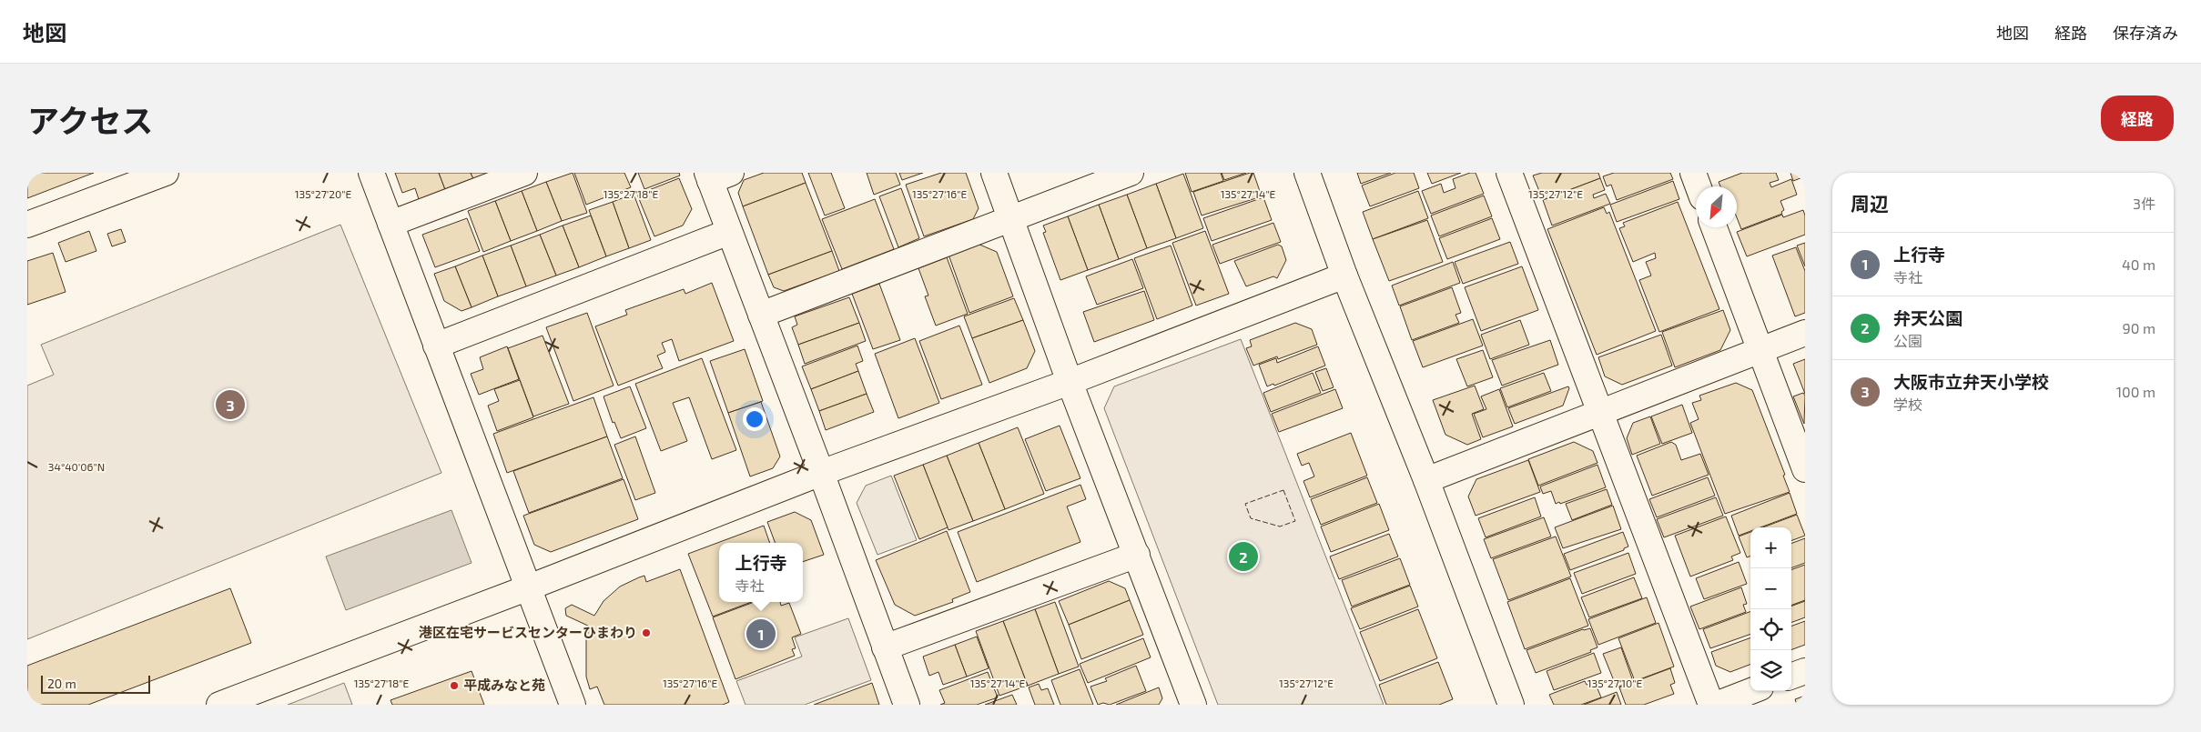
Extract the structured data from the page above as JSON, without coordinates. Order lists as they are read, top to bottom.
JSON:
{
  "places": ["港区在宅サービスセンターひまわり", "平成みなと苑"],
  "scale_bar": "20 m",
  "north": "bottom left",
  "page": {
    "header": "地図",
    "nav": ["地図", "経路", "保存済み"],
    "title": "アクセス",
    "buttons": "経路",
    "heading": ["周辺", "3件"],
    "list": [
      {
        "mark": "1",
        "name": "上行寺",
        "note": "寺社",
        "value": "40 m"
      },
      {
        "mark": "2",
        "name": "弁天公園",
        "note": "公園",
        "value": "90 m"
      },
      {
        "mark": "3",
        "name": "大阪市立弁天小学校",
        "note": "学校",
        "value": "100 m"
      }
    ],
    "pins": ["3", "2", "1"],
    "map_buttons": ["+", "−"],
    "popup": ["上行寺", "寺社"],
    "scale": "20 m"
  },
  "coordinates": [
    "135°27'20\"E",
    "135°27'18\"E",
    "135°27'16\"E",
    "135°27'14\"E",
    "135°27'12\"E",
    "34°40'06\"N",
    "135°27'10\"E"
  ]
}
